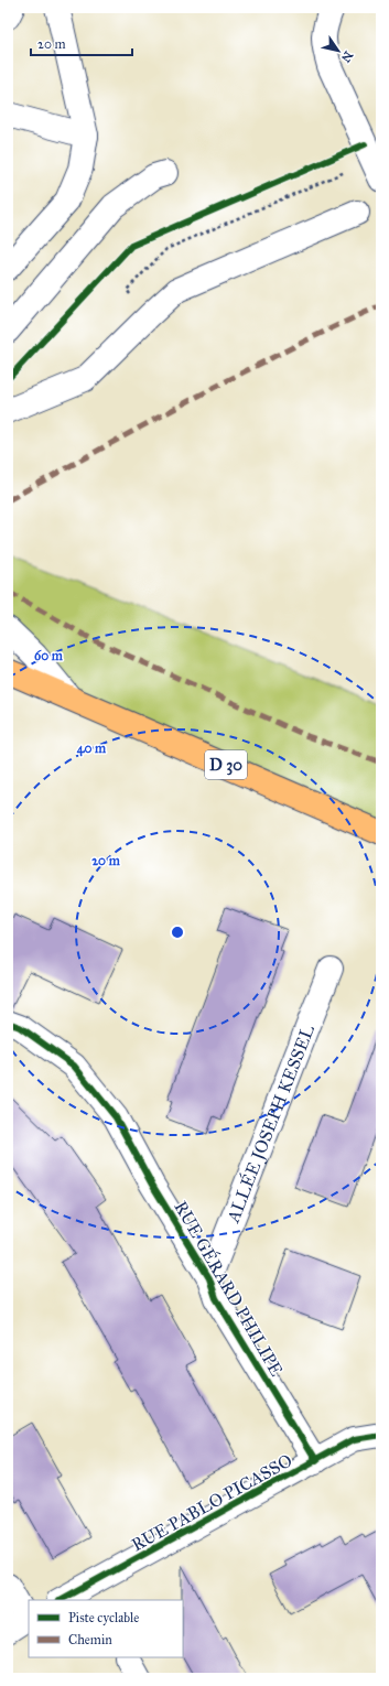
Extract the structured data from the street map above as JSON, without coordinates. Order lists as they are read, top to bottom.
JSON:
{
  "streets": {
    "main road": ["D 30"],
    "street": ["ALLÉE JOSEPH KESSEL", "RUE GÉRARD PHILIPE", "RUE PABLO PICASSO"]
  },
  "crossings": [
    ["ALLÉE JOSEPH KESSEL", "RUE GÉRARD PHILIPE"],
    ["RUE GÉRARD PHILIPE", "RUE PABLO PICASSO"]
  ],
  "legend": ["Piste cyclable", "Chemin"],
  "scale_bar": "20 m",
  "north": "bottom right",
  "rings": ["60 m", "40 m", "20 m"]
}
